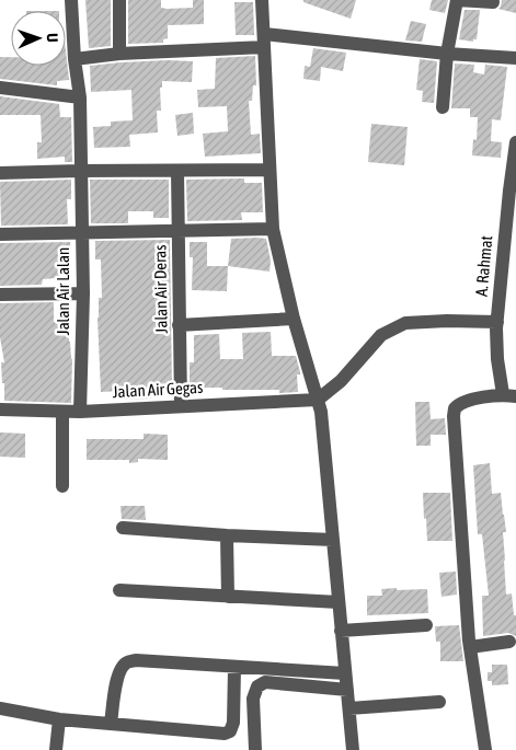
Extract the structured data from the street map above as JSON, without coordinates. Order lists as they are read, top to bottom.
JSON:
{
  "streets": {
    "street": [
      "A. Rahmat",
      "Jalan Air Deras",
      "Jalan Air Lalan",
      "Jalan Air Gegas"
    ]
  },
  "crossings": [
    ["Jalan Air Deras", "Jalan Air Gegas"],
    ["Jalan Air Lalan", "Jalan Air Gegas"]
  ],
  "north": "right"
}
